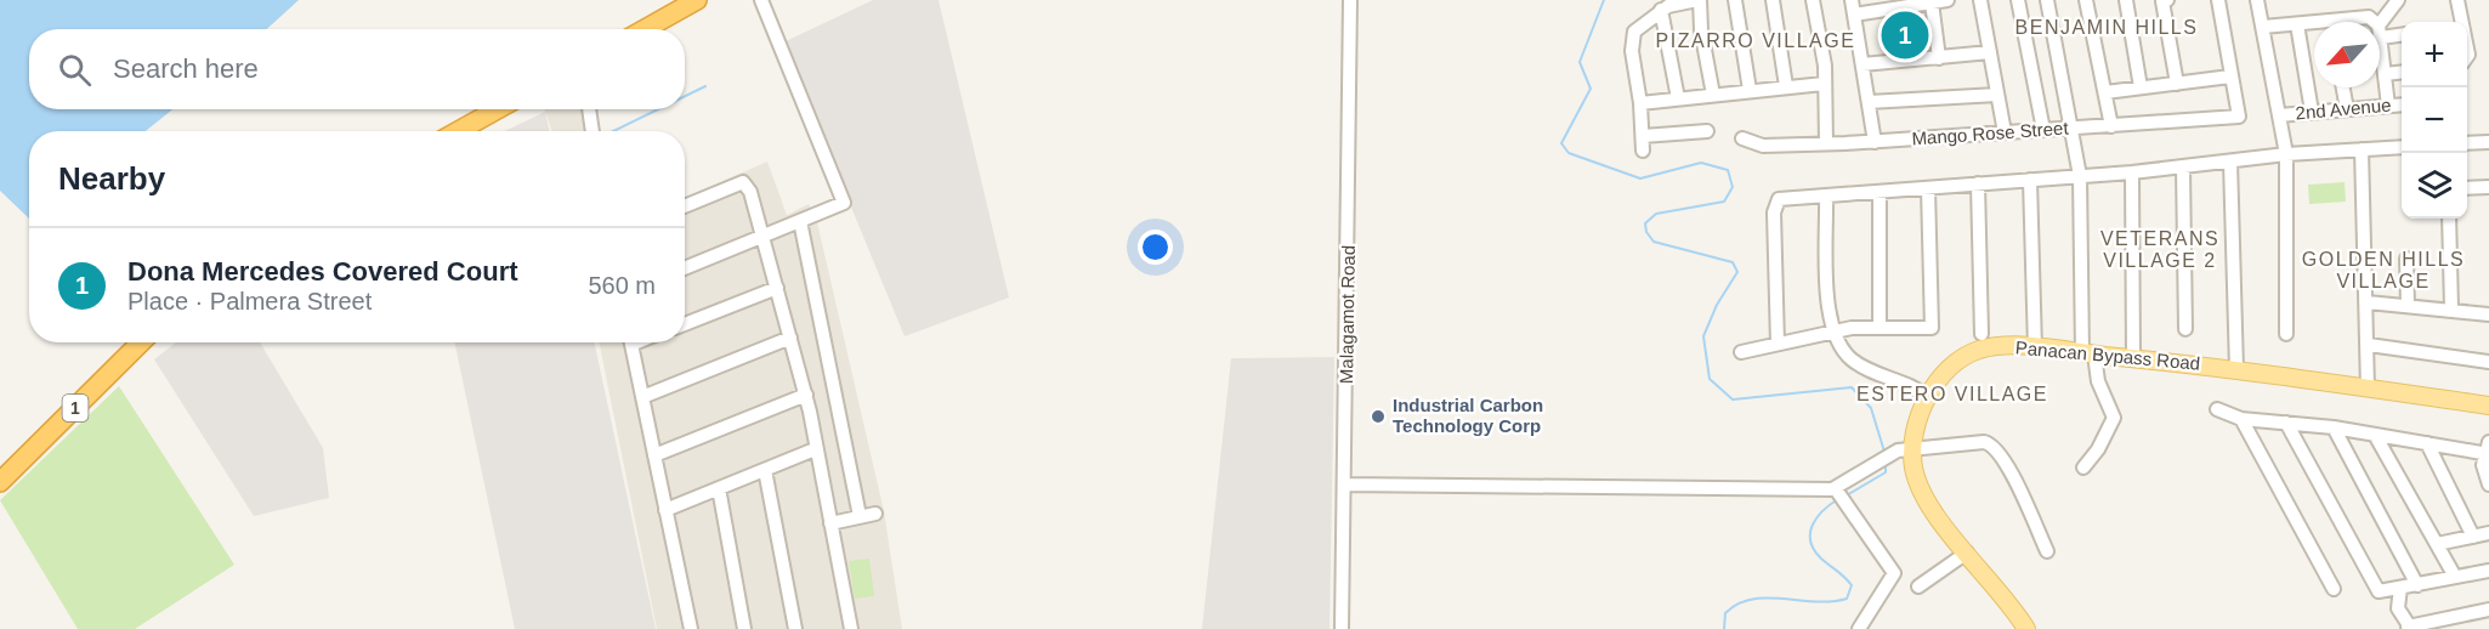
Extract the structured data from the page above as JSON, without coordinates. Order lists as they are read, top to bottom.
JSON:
{
  "streets": {
    "highway": ["1"],
    "main road": ["Panacan Bypass Road"],
    "street": ["2nd Avenue", "Mango Rose Street", "Malagamot Road"]
  },
  "districts": [
    "BENJAMIN HILLS",
    "PIZARRO VILLAGE",
    "VETERANS VILLAGE 2",
    "GOLDEN HILLS VILLAGE",
    "ESTERO VILLAGE"
  ],
  "places": ["Industrial Carbon Technology Corp"],
  "north": "bottom left",
  "page": {
    "pins": "1",
    "map_buttons": ["+", "−"],
    "search": "Search here",
    "heading": "Nearby",
    "list": [
      {
        "mark": "1",
        "name": "Dona Mercedes Covered Court",
        "note": "Place · Palmera Street",
        "value": "560 m"
      }
    ]
  }
}
